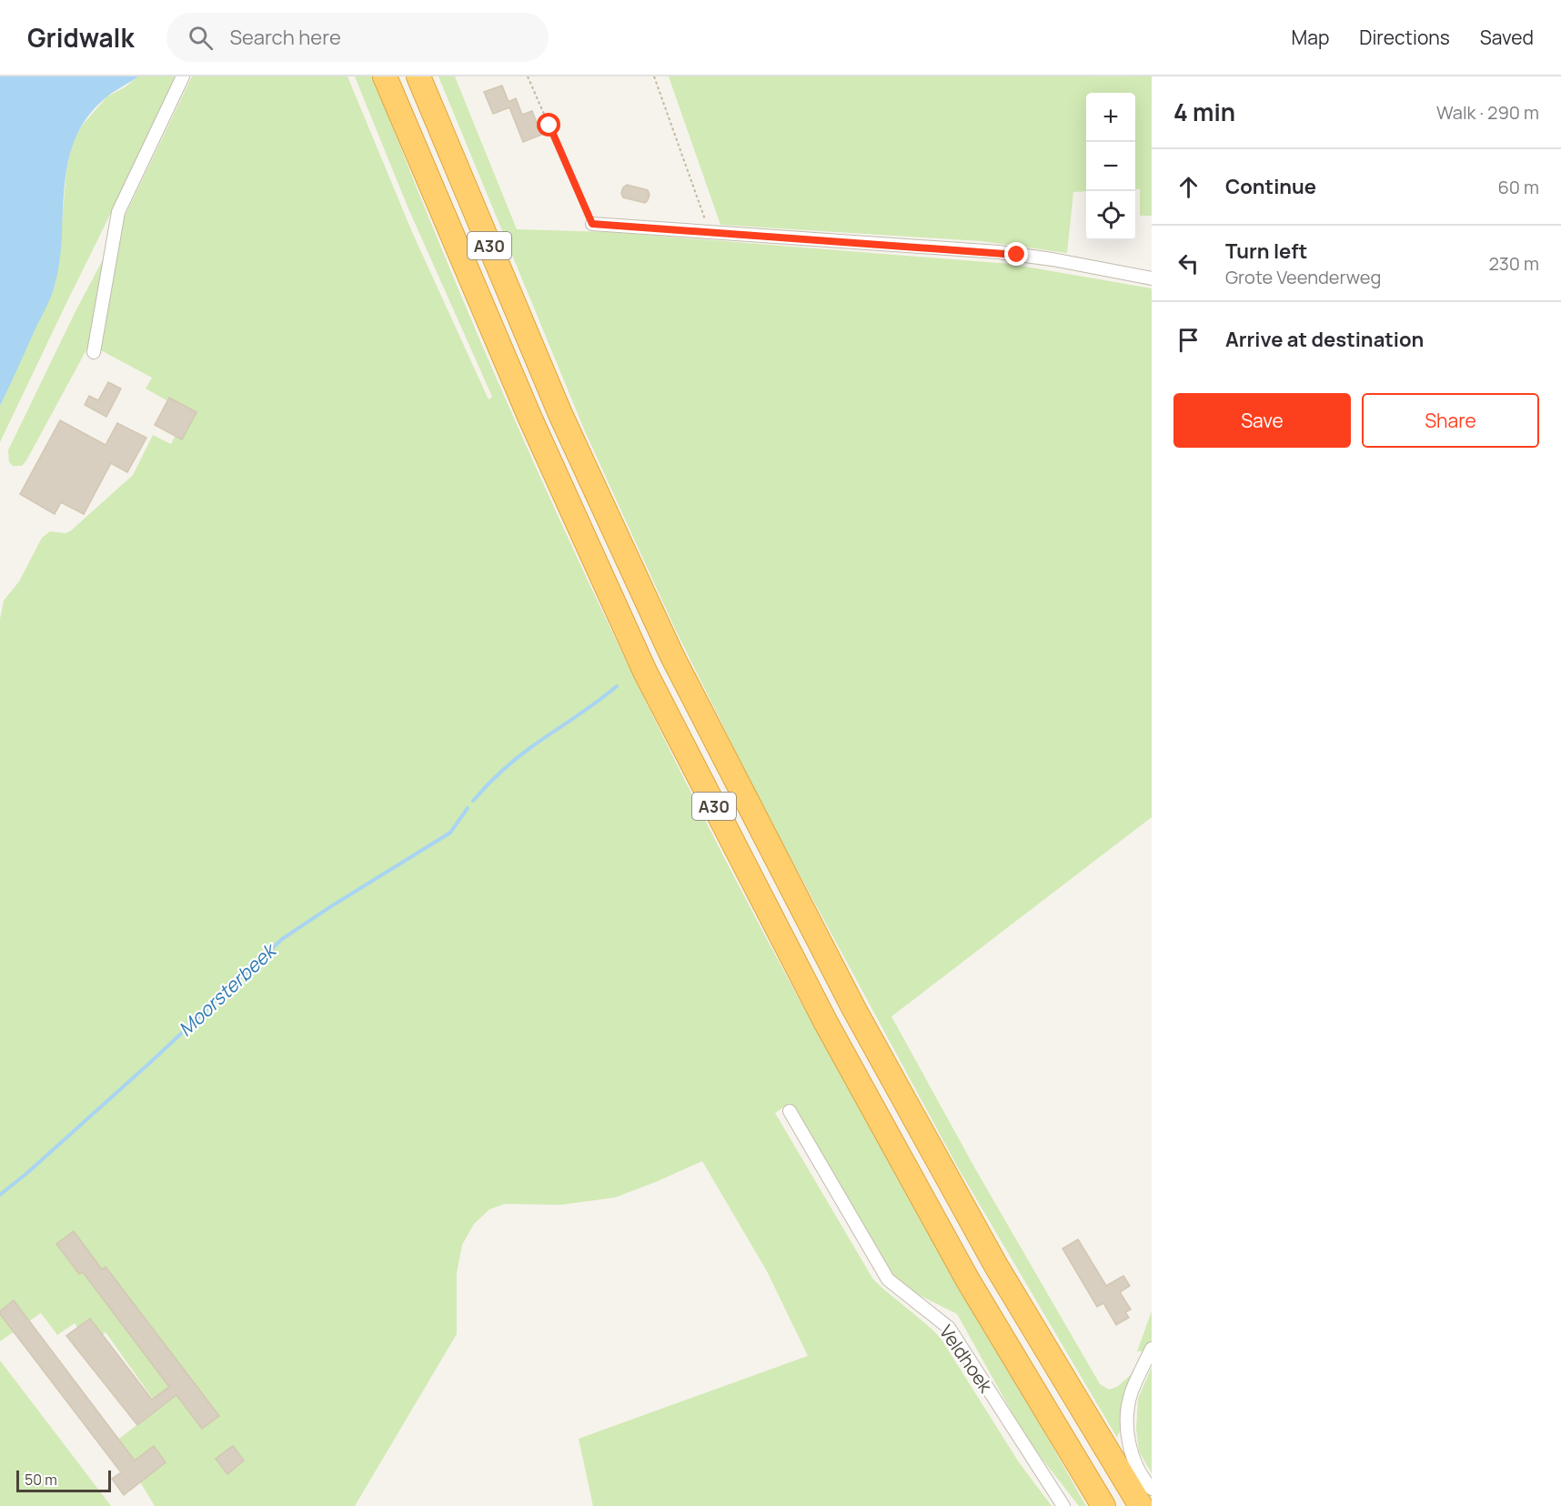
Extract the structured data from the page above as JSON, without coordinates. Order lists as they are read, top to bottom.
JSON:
{
  "streets": {
    "highway": ["A30"],
    "street": ["Veldhoek"]
  },
  "water": ["Moorsterbeek"],
  "scale_bar": "50 m",
  "page": {
    "header": "Gridwalk",
    "search": "Search here",
    "nav": ["Map", "Directions", "Saved"],
    "heading": ["4 min", "Walk · 290 m"],
    "map_buttons": ["+", "−"],
    "list": [
      ["Continue", "60 m"],
      ["Turn left", "Grote Veenderweg", "230 m"],
      "Arrive at destination"
    ],
    "buttons": ["Save", "Share"],
    "scale": "50 m"
  }
}
